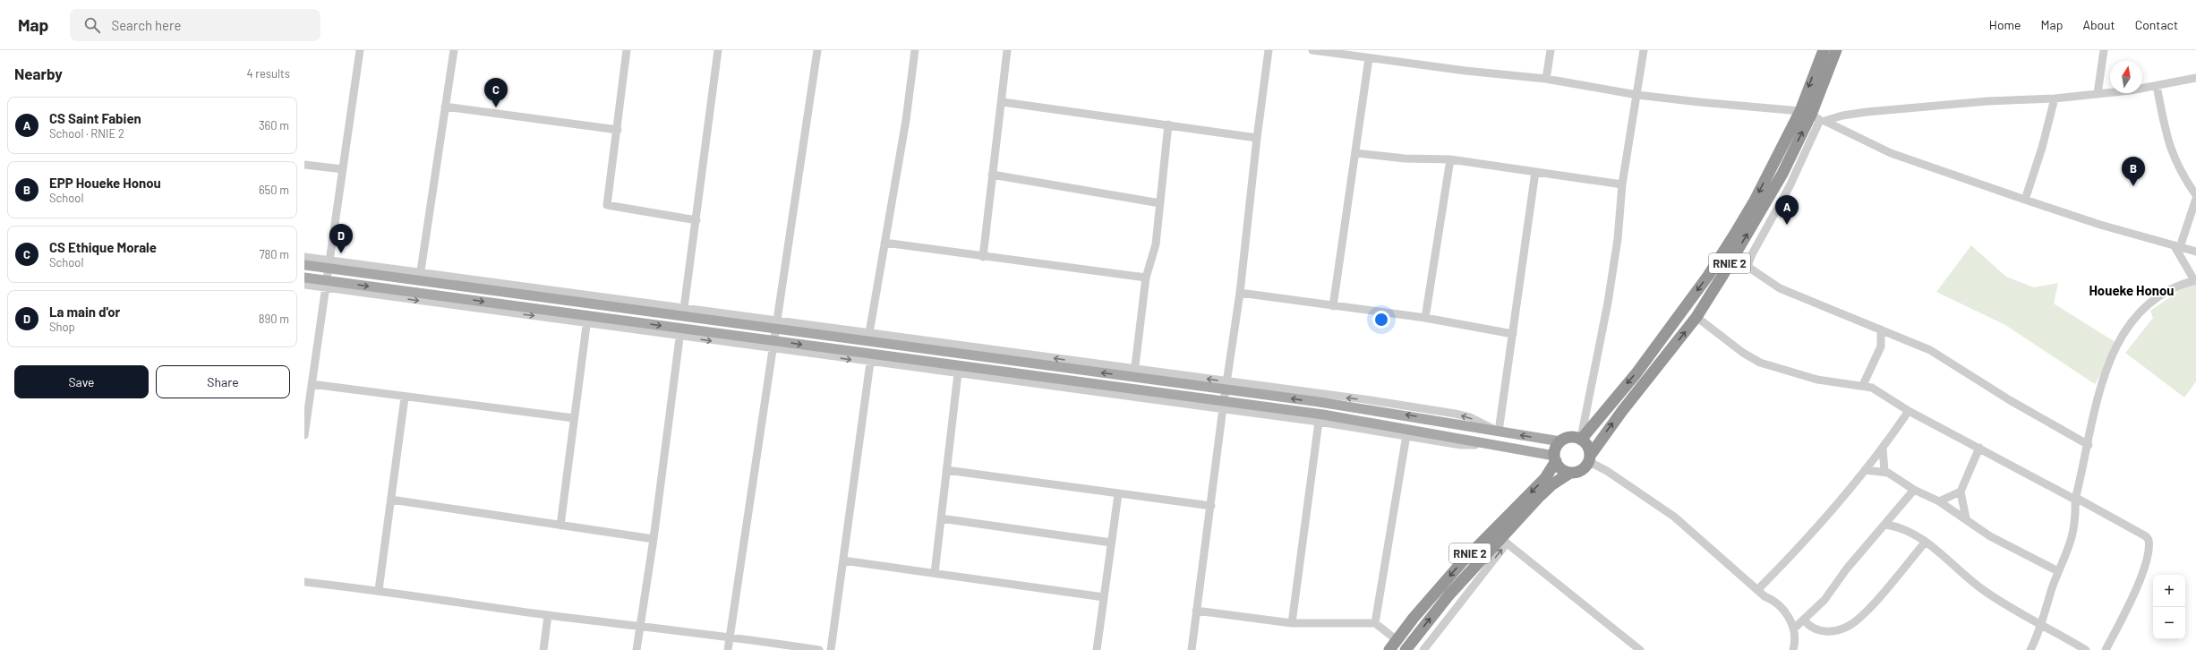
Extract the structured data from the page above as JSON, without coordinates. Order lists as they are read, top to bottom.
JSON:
{
  "streets": {
    "highway": ["RNIE 2"]
  },
  "districts": ["Houeke Honou"],
  "north": "top",
  "page": {
    "header": "Map",
    "search": "Search here",
    "nav": [
      "Home",
      "Map",
      "About",
      "Contact"
    ],
    "heading": ["Nearby", "4 results"],
    "pins": [
      "C",
      "B",
      "A",
      "D"
    ],
    "list": [
      {
        "mark": "A",
        "name": "CS Saint Fabien",
        "note": "School · RNIE 2",
        "value": "360 m"
      },
      {
        "mark": "B",
        "name": "EPP Houeke Honou",
        "note": "School",
        "value": "650 m"
      },
      {
        "mark": "C",
        "name": "CS Ethique Morale",
        "note": "School",
        "value": "780 m"
      },
      {
        "mark": "D",
        "name": "La main d'or",
        "note": "Shop",
        "value": "890 m"
      }
    ],
    "buttons": ["Save", "Share"],
    "map_buttons": ["+", "−"]
  }
}
